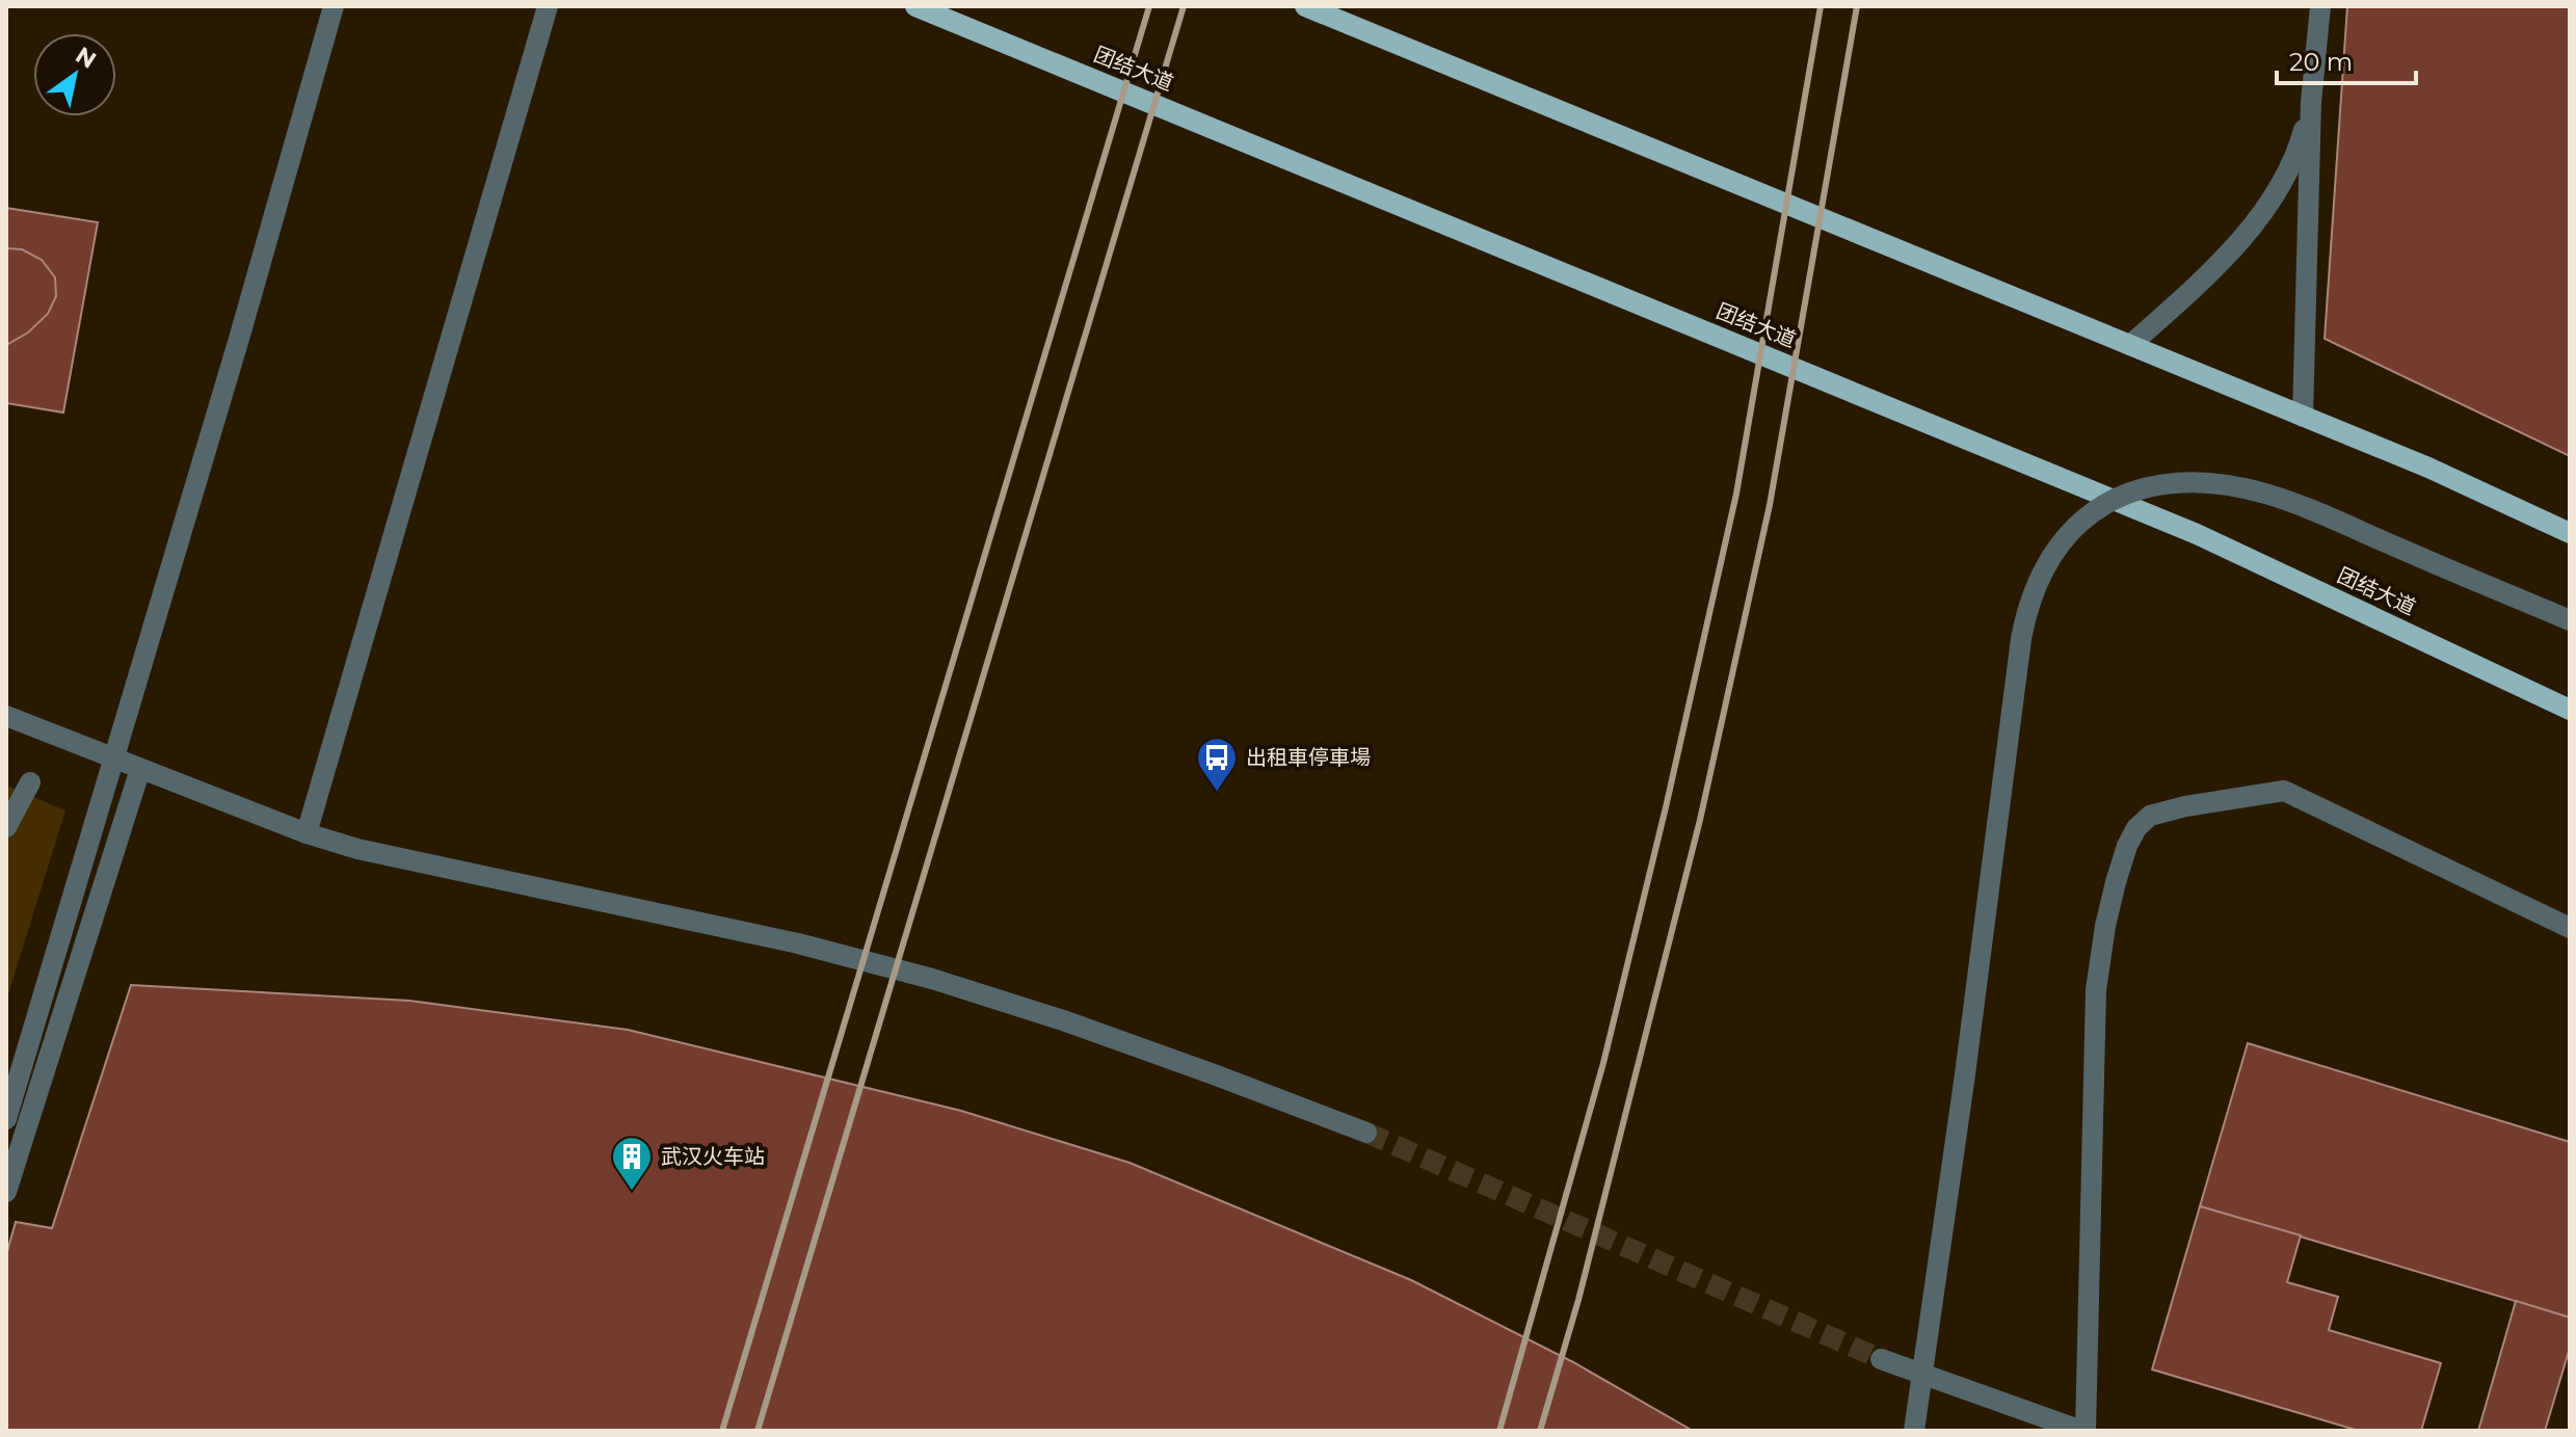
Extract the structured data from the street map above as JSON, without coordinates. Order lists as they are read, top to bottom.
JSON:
{
  "streets": {
    "main road": ["团结大道"]
  },
  "places": {
    "bus stop": ["出租車停車場"],
    "building": ["武汉火车站"]
  },
  "scale_bar": "20 m",
  "north": "top right"
}
